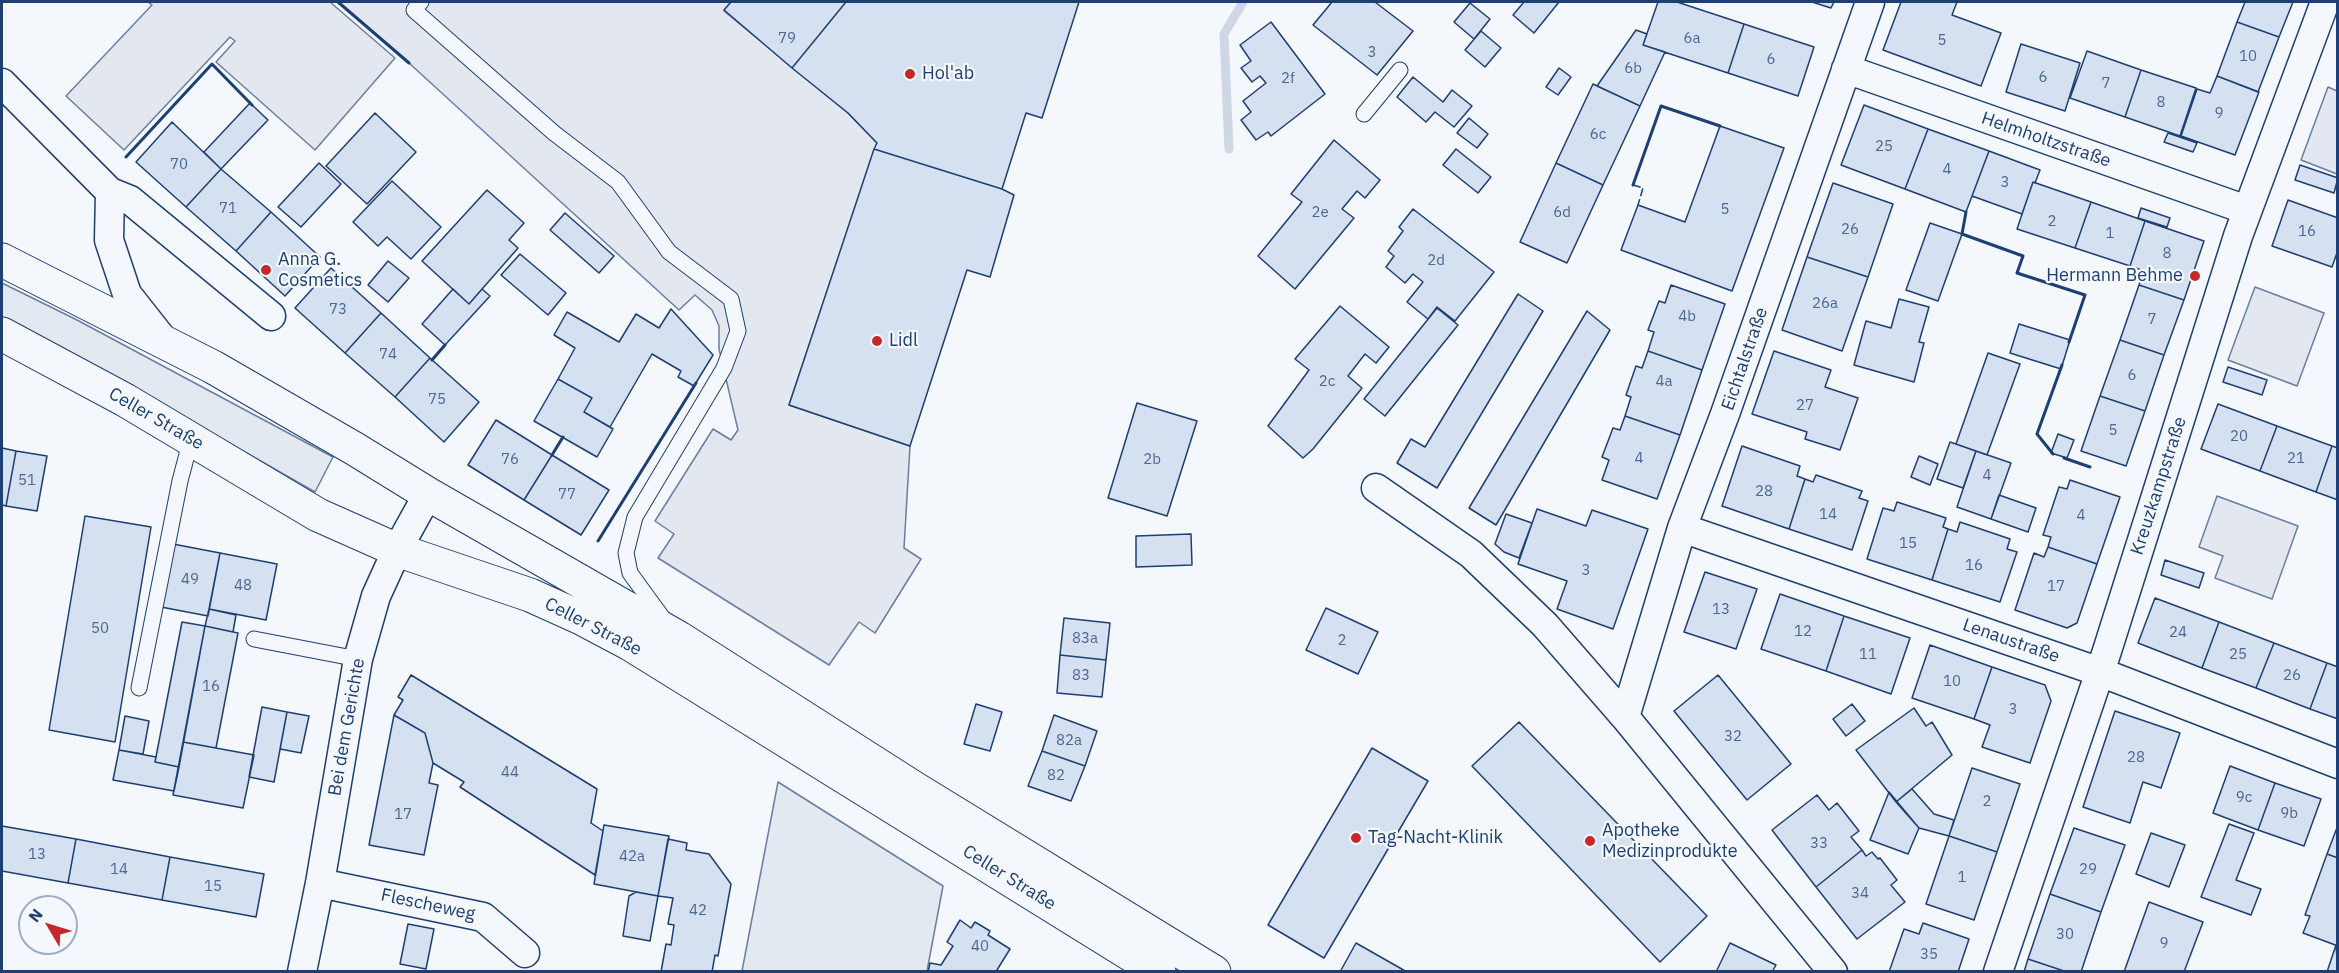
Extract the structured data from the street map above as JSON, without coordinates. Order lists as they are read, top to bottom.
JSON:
{
  "streets": {
    "main road": ["Celler Straße"],
    "street": [
      "Helmholtzstraße",
      "Eichtalstraße",
      "Kreuzkampstraße",
      "Lenaustraße",
      "Bei dem Gerichte",
      "Flescheweg"
    ]
  },
  "crossings": [
    ["Helmholtzstraße", "Eichtalstraße"],
    ["Helmholtzstraße", "Kreuzkampstraße"],
    ["Eichtalstraße", "Lenaustraße"],
    ["Celler Straße", "Bei dem Gerichte"],
    ["Kreuzkampstraße", "Lenaustraße"],
    ["Bei dem Gerichte", "Flescheweg"]
  ],
  "places": [
    "Hol'ab",
    "Anna G. Cosmetics",
    "Hermann Behme",
    "Lidl",
    "Tag-Nacht-Klinik",
    "Apotheke Medizinprodukte"
  ],
  "house_numbers": [
    "79",
    "6a",
    "5",
    "3",
    "10",
    "6",
    "6b",
    "6",
    "2f",
    "7",
    "8",
    "9",
    "6c",
    "25",
    "70",
    "4",
    "3",
    "71",
    "5",
    "2e",
    "6d",
    "2",
    "26",
    "16",
    "1",
    "8",
    "2d",
    "26a",
    "73",
    "4b",
    "7",
    "74",
    "6",
    "2c",
    "4a",
    "75",
    "27",
    "5",
    "20",
    "4",
    "21",
    "76",
    "2b",
    "4",
    "51",
    "28",
    "77",
    "14",
    "4",
    "15",
    "16",
    "3",
    "49",
    "48",
    "17",
    "13",
    "50",
    "12",
    "24",
    "83a",
    "2",
    "11",
    "25",
    "83",
    "26",
    "10",
    "16",
    "3",
    "32",
    "82a",
    "28",
    "44",
    "82",
    "9c",
    "2",
    "9b",
    "17",
    "33",
    "13",
    "42a",
    "14",
    "29",
    "1",
    "15",
    "34",
    "42",
    "30",
    "9",
    "40",
    "35"
  ],
  "north": "top left"
}
